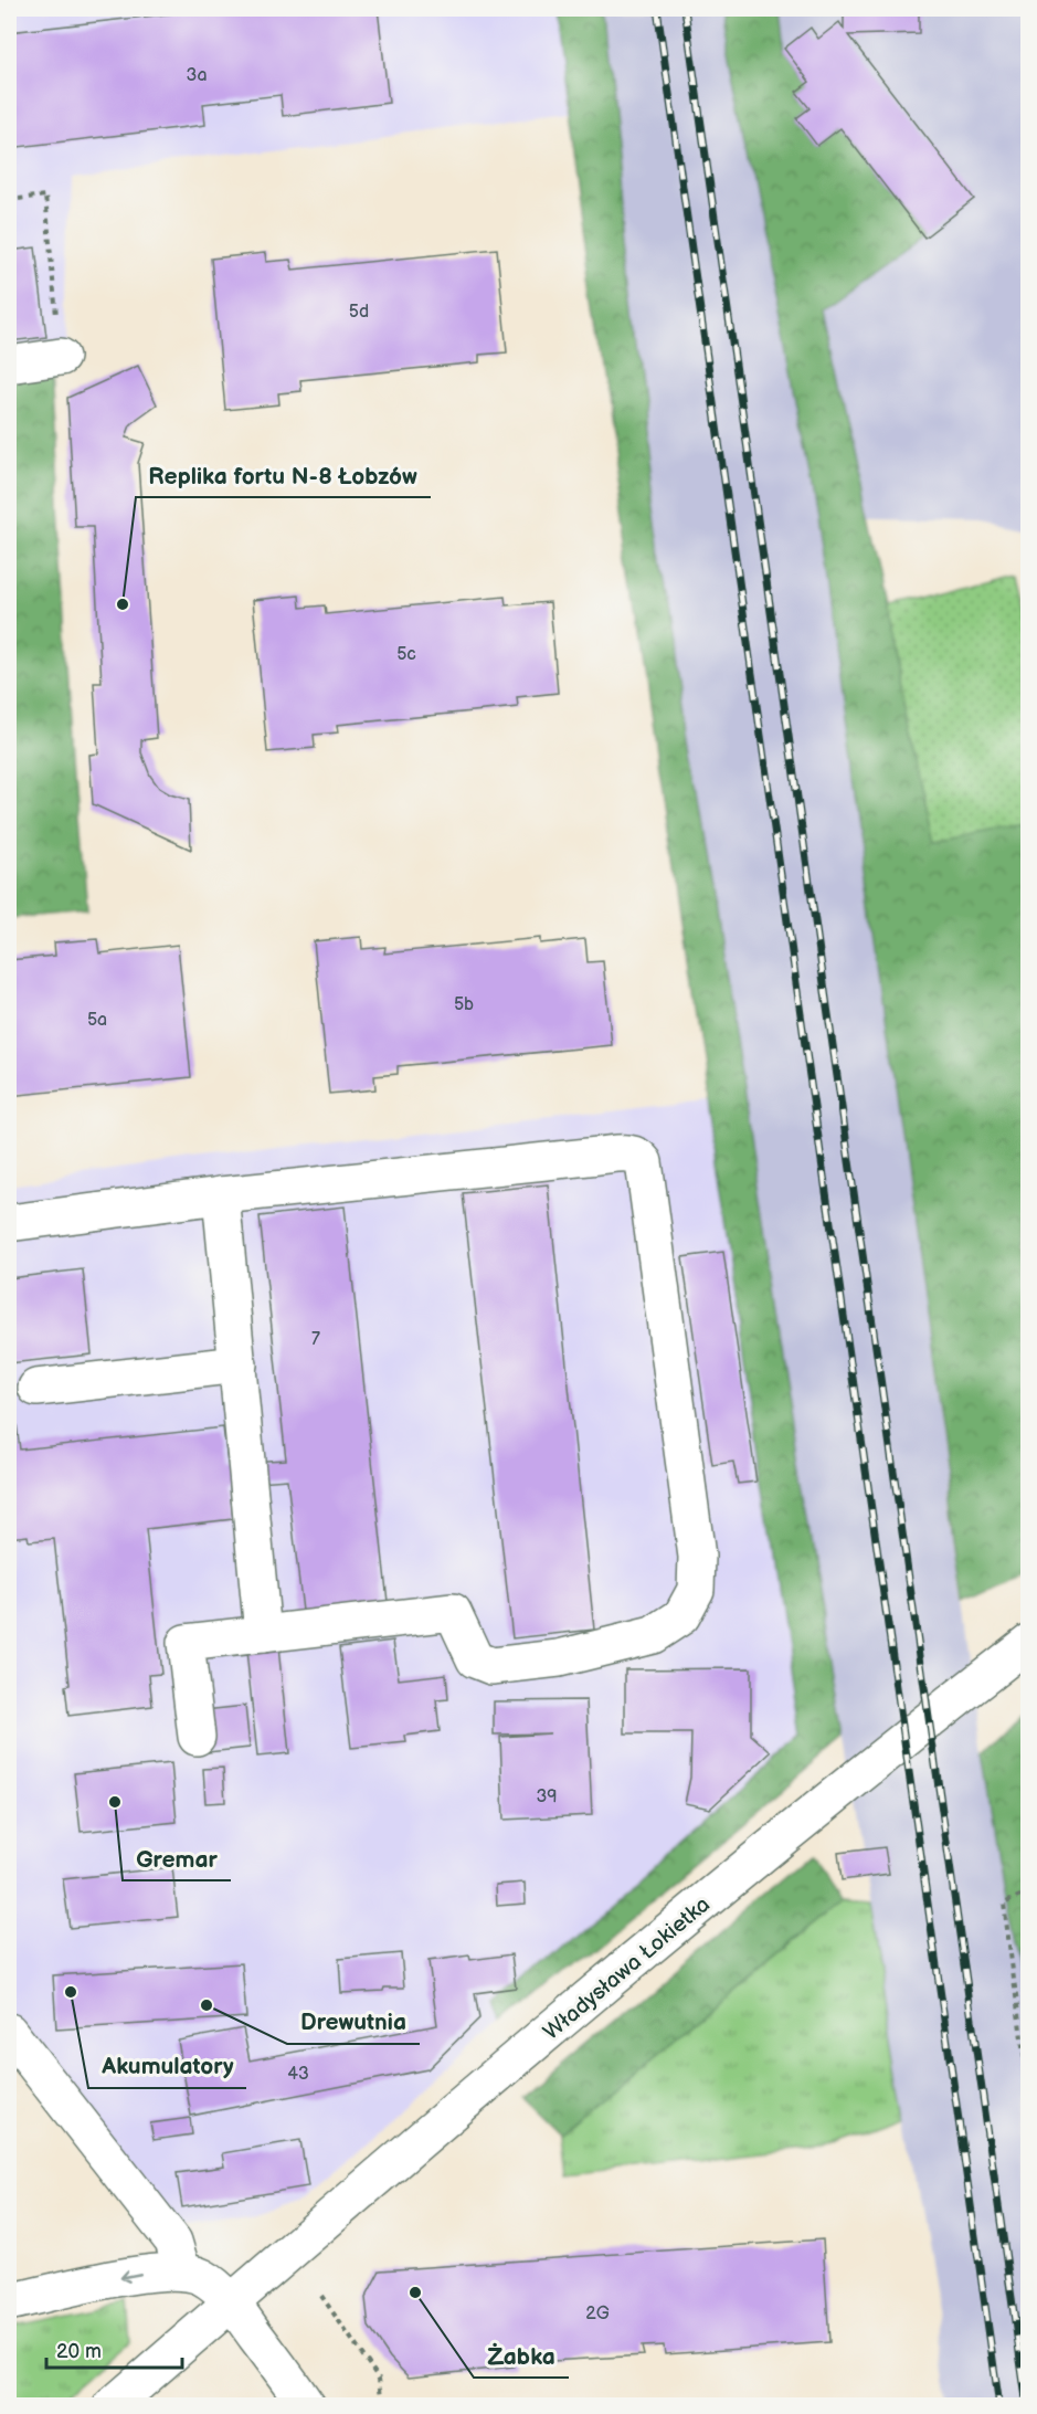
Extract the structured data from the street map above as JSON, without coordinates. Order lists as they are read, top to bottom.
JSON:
{
  "streets": {
    "street": ["Władysława Łokietka"]
  },
  "places": [
    "Replika fortu N-8 Łobzów",
    "Gremar",
    "Akumulatory",
    "Drewutnia",
    "Żabka"
  ],
  "house_numbers": [
    "3a",
    "5d",
    "5c",
    "5b",
    "5a",
    "7",
    "39",
    "43",
    "2G"
  ],
  "scale_bar": "20 m"
}
